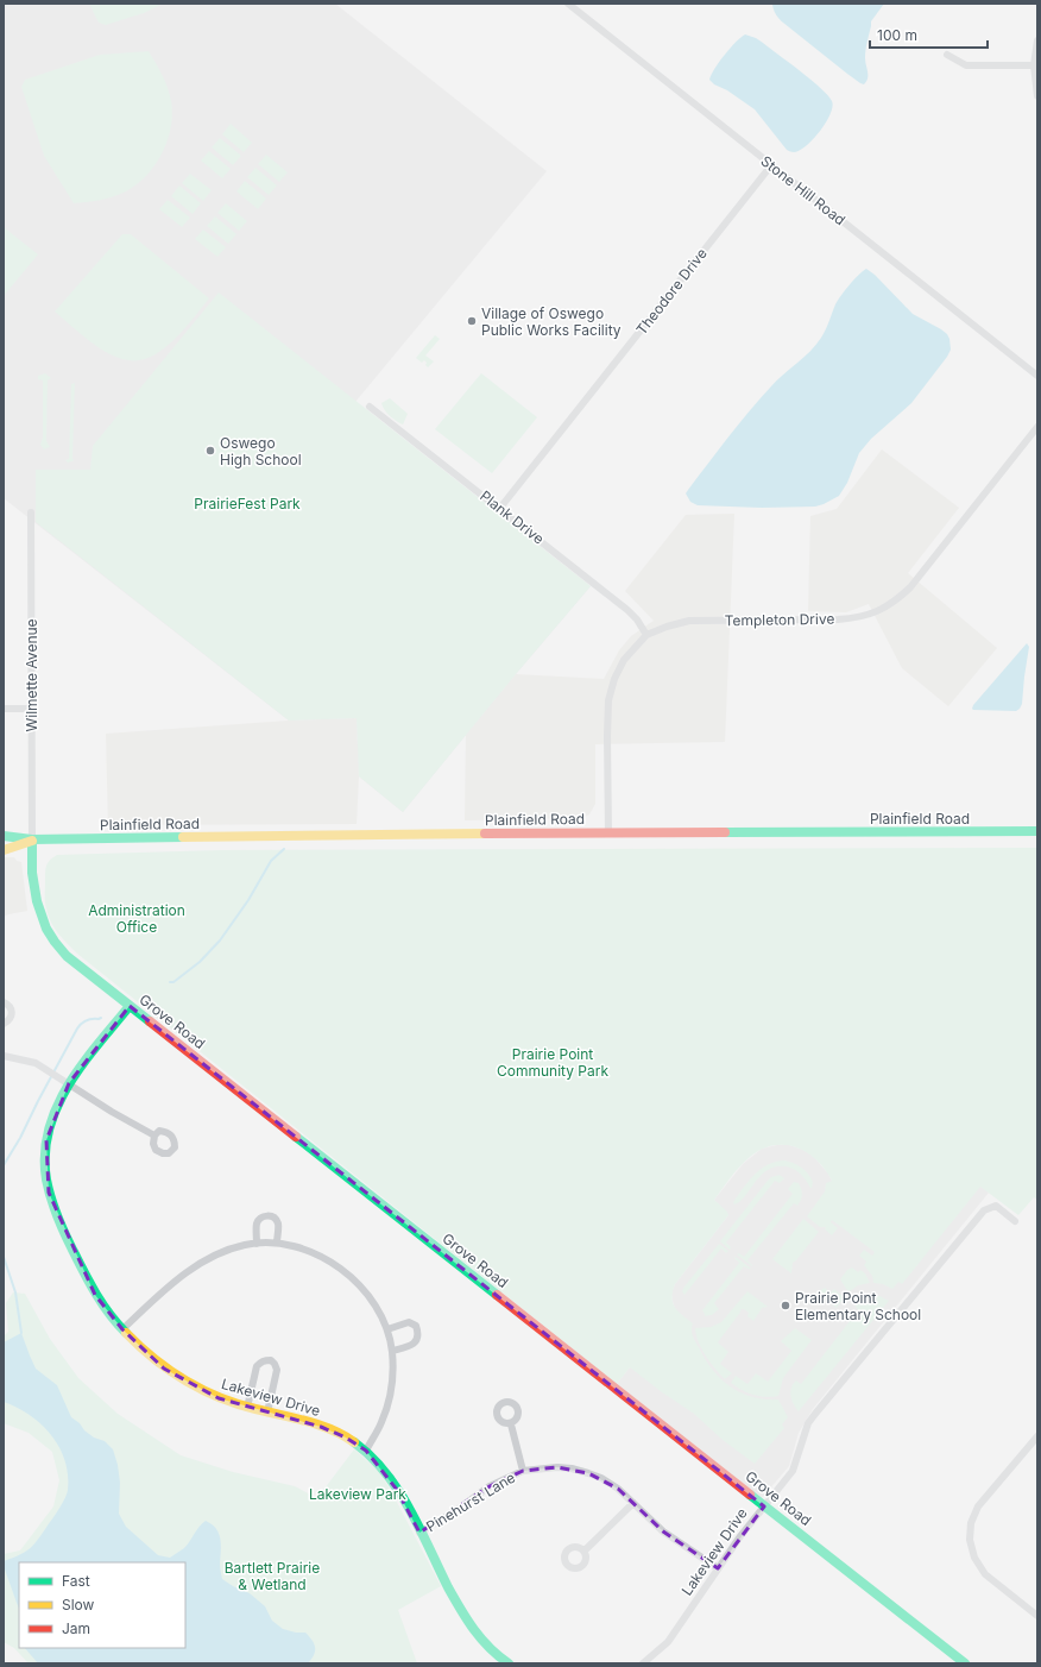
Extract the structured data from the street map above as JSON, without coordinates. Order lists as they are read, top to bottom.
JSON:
{
  "streets": {
    "street": [
      "Stone Hill Road",
      "Theodore Drive",
      "Plank Drive",
      "Templeton Drive",
      "Wilmette Avenue",
      "Plainfield Road",
      "Grove Road",
      "Lakeview Drive",
      "Pinehurst Lane"
    ]
  },
  "crossings": [
    ["Stone Hill Road", "Theodore Drive"],
    ["Theodore Drive", "Plank Drive"],
    ["Plank Drive", "Templeton Drive"],
    ["Templeton Drive", "Plainfield Road"],
    ["Wilmette Avenue", "Plainfield Road"],
    ["Wilmette Avenue", "Grove Road"],
    ["Plainfield Road", "Grove Road"],
    ["Grove Road", "Lakeview Drive"],
    ["Lakeview Drive", "Pinehurst Lane"]
  ],
  "parks": [
    "PrairieFest Park",
    "Administration Office",
    "Prairie Point Community Park",
    "Lakeview Park",
    "Bartlett Prairie & Wetland"
  ],
  "places": ["Village of Oswego Public Works Facility", "Oswego High School", "Prairie Point Elementary School"],
  "legend": ["Fast", "Slow", "Jam"],
  "scale_bar": "100 m"
}
